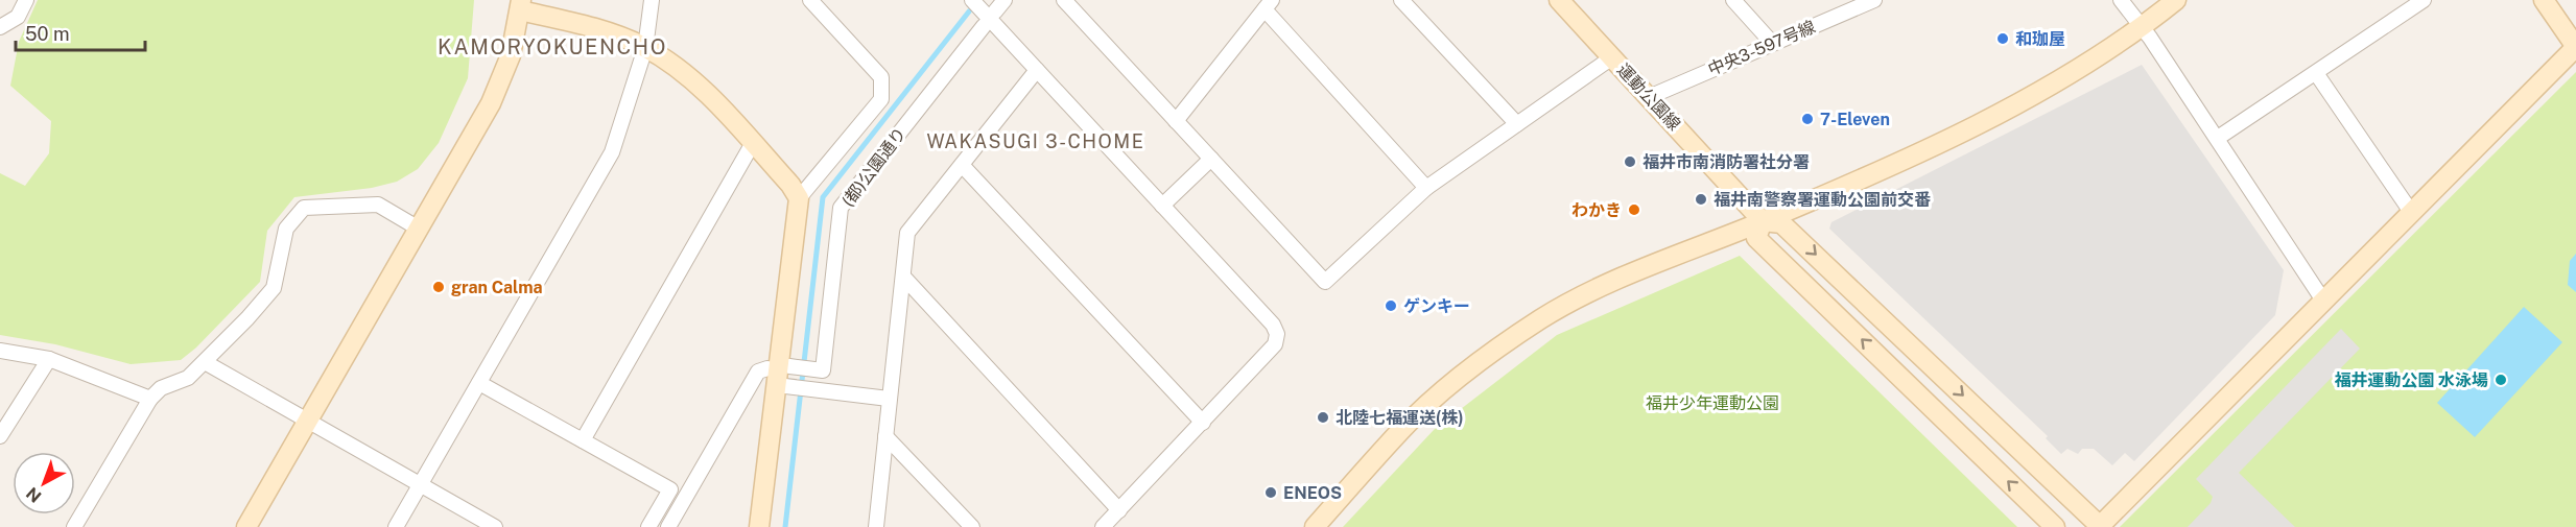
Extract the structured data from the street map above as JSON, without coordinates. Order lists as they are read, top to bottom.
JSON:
{
  "streets": {
    "street": ["中央3-597号線", "運動公園線", "(都)公園通り"]
  },
  "crossings": [
    ["中央3-597号線", "運動公園線"]
  ],
  "districts": ["KAMORYOKUENCHO", "WAKASUGI 3-CHOME"],
  "parks": ["福井少年運動公園"],
  "places": [
    "和珈屋",
    "7-Eleven",
    "福井市南消防署社分署",
    "福井南警察署運動公園前交番",
    "わかき",
    "gran Calma",
    "ゲンキー",
    "福井運動公園 水泳場",
    "北陸七福運送(株)",
    "ENEOS"
  ],
  "scale_bar": "50 m",
  "north": "bottom left"
}
